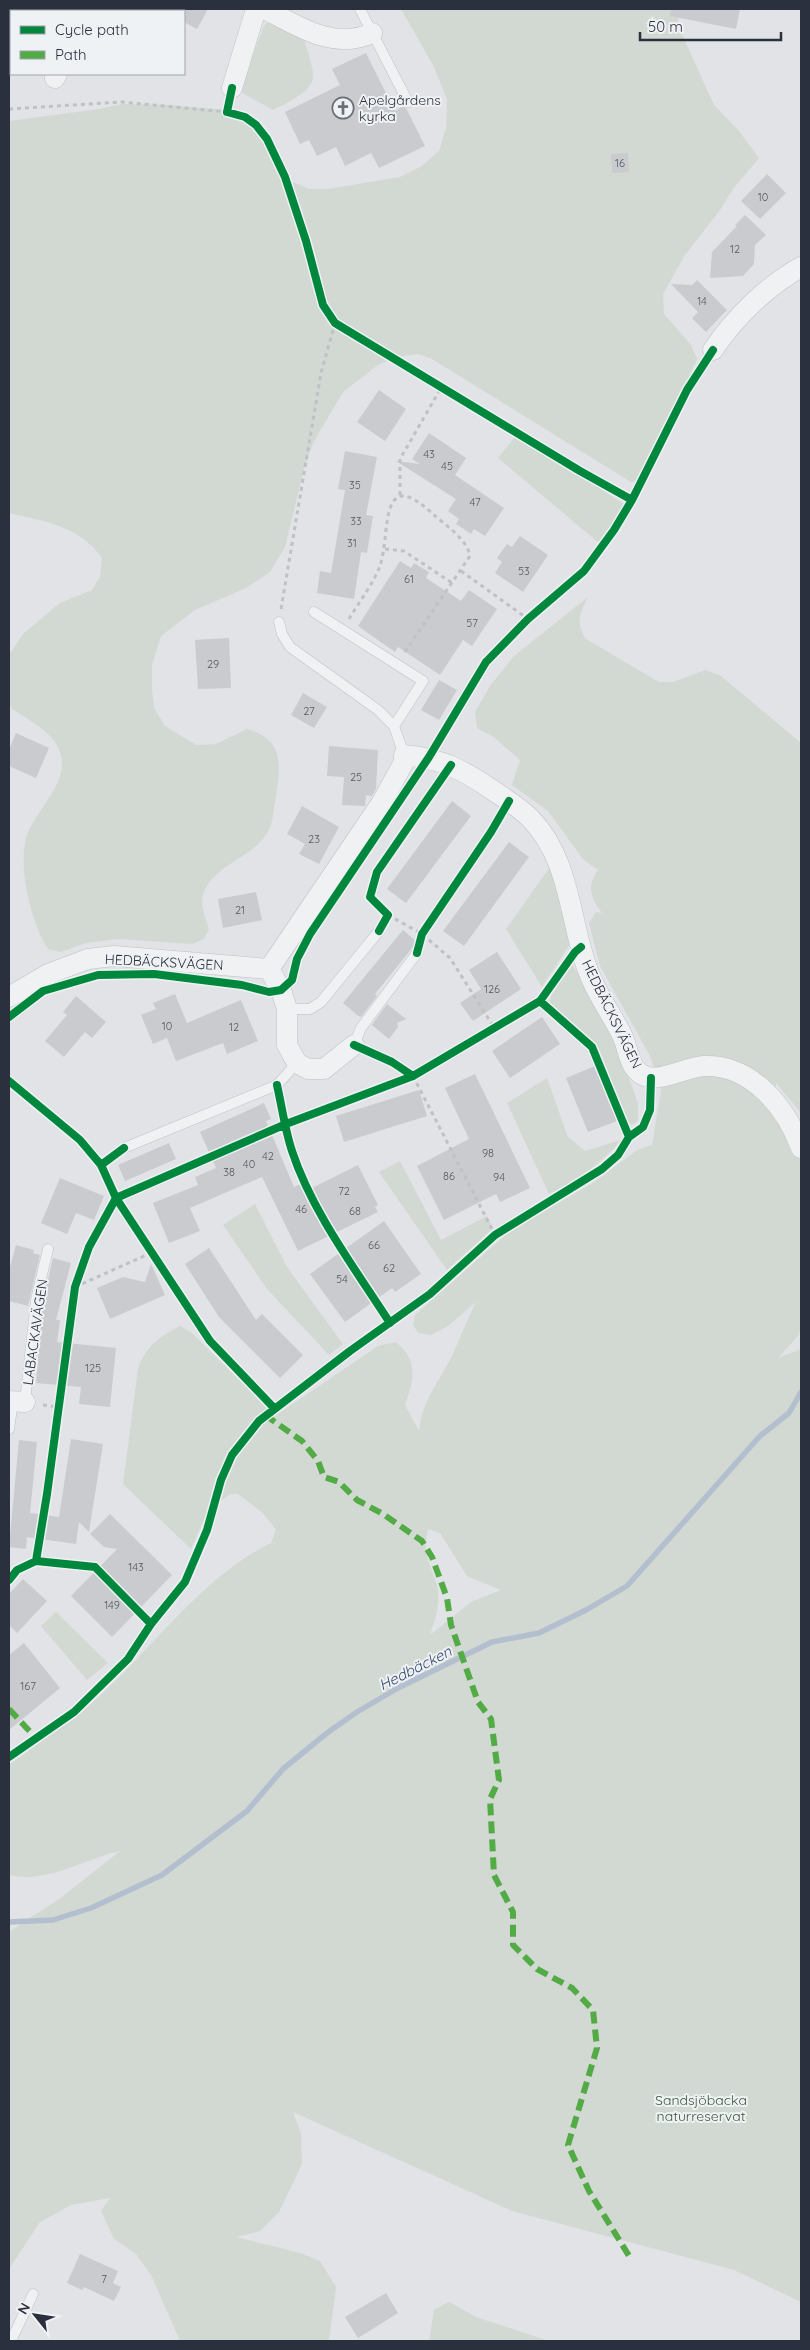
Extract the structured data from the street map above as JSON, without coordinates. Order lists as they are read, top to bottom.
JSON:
{
  "streets": {
    "street": ["HEDBÄCKSVÄGEN"],
    "lane": ["LABACKAVÄGEN"]
  },
  "water": ["Hedbäcken"],
  "parks": ["Sandsjöbacka naturreservat"],
  "places": {
    "church": ["Apelgårdens kyrka"]
  },
  "house_numbers": [
    "16",
    "10",
    "12",
    "14",
    "43",
    "45",
    "35",
    "47",
    "33",
    "31",
    "53",
    "61",
    "57",
    "29",
    "27",
    "25",
    "23",
    "21",
    "126",
    "10",
    "12",
    "98",
    "42",
    "40",
    "38",
    "86",
    "94",
    "72",
    "46",
    "68",
    "66",
    "62",
    "54",
    "125",
    "143",
    "149",
    "167",
    "7"
  ],
  "legend": ["Cycle path", "Path"],
  "scale_bar": "50 m",
  "north": "top left"
}
